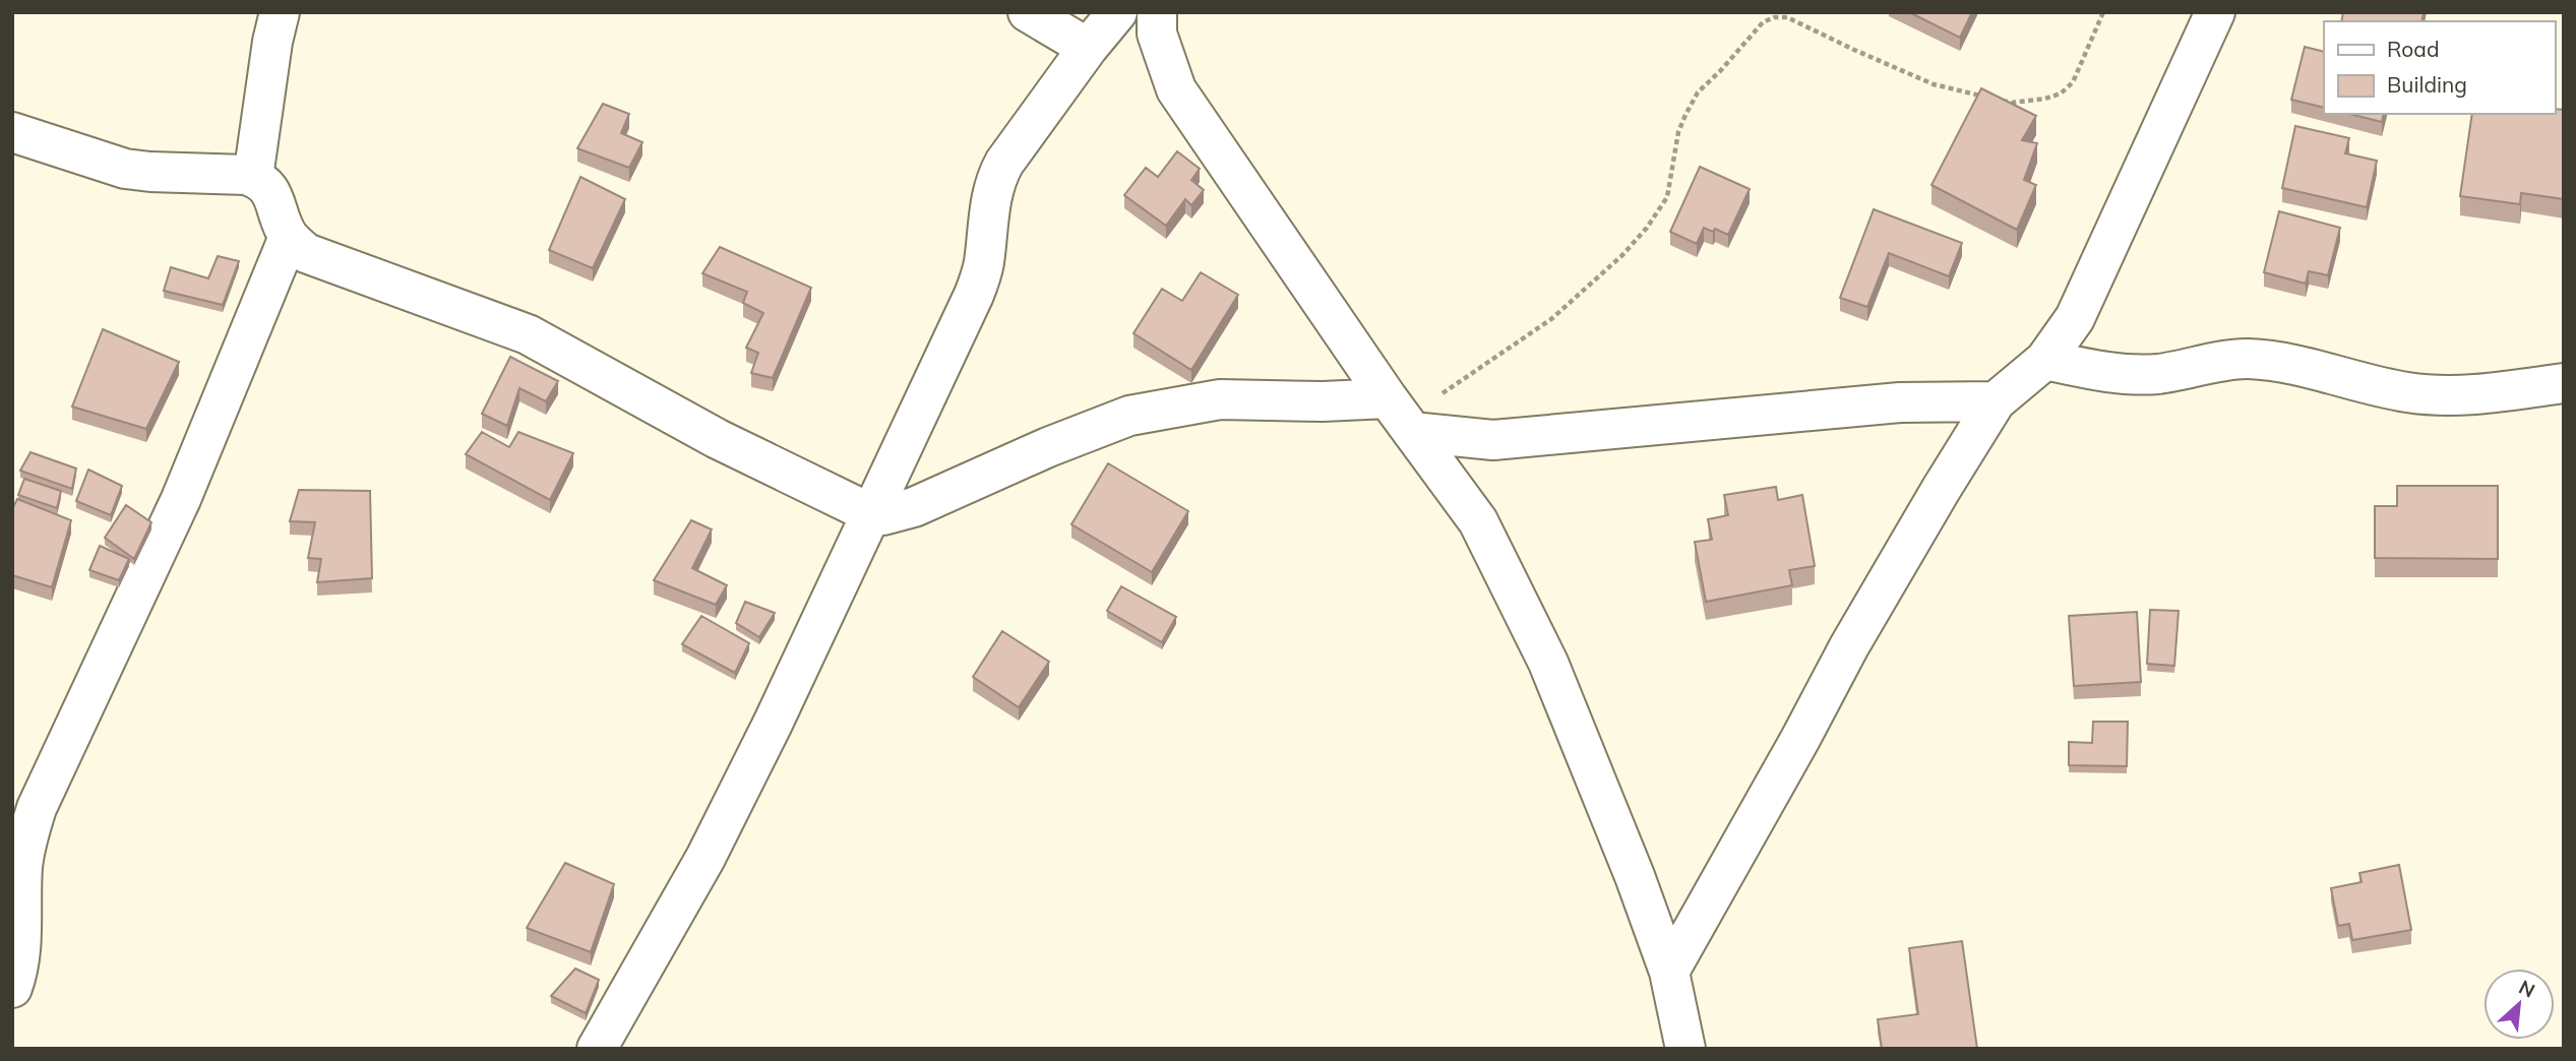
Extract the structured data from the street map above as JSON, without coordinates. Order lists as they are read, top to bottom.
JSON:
{
  "legend": ["Road", "Building"],
  "north": "top right"
}
